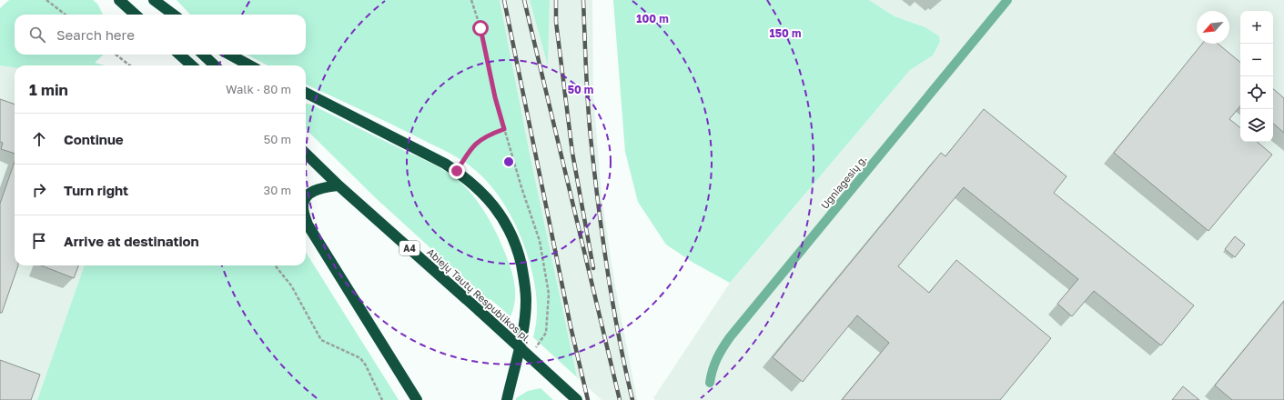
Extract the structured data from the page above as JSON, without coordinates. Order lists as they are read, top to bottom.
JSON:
{
  "streets": {
    "highway": ["A4", "Abiejų Tautų Respublikos pl."],
    "street": ["Ugniagesių g."]
  },
  "north": "bottom left",
  "page": {
    "map_buttons": ["+", "−"],
    "search": "Search here",
    "heading": ["1 min", "Walk · 80 m"],
    "list": [
      ["Continue", "50 m"],
      ["Turn right", "30 m"],
      "Arrive at destination"
    ]
  },
  "rings": ["100 m", "150 m", "50 m"]
}
